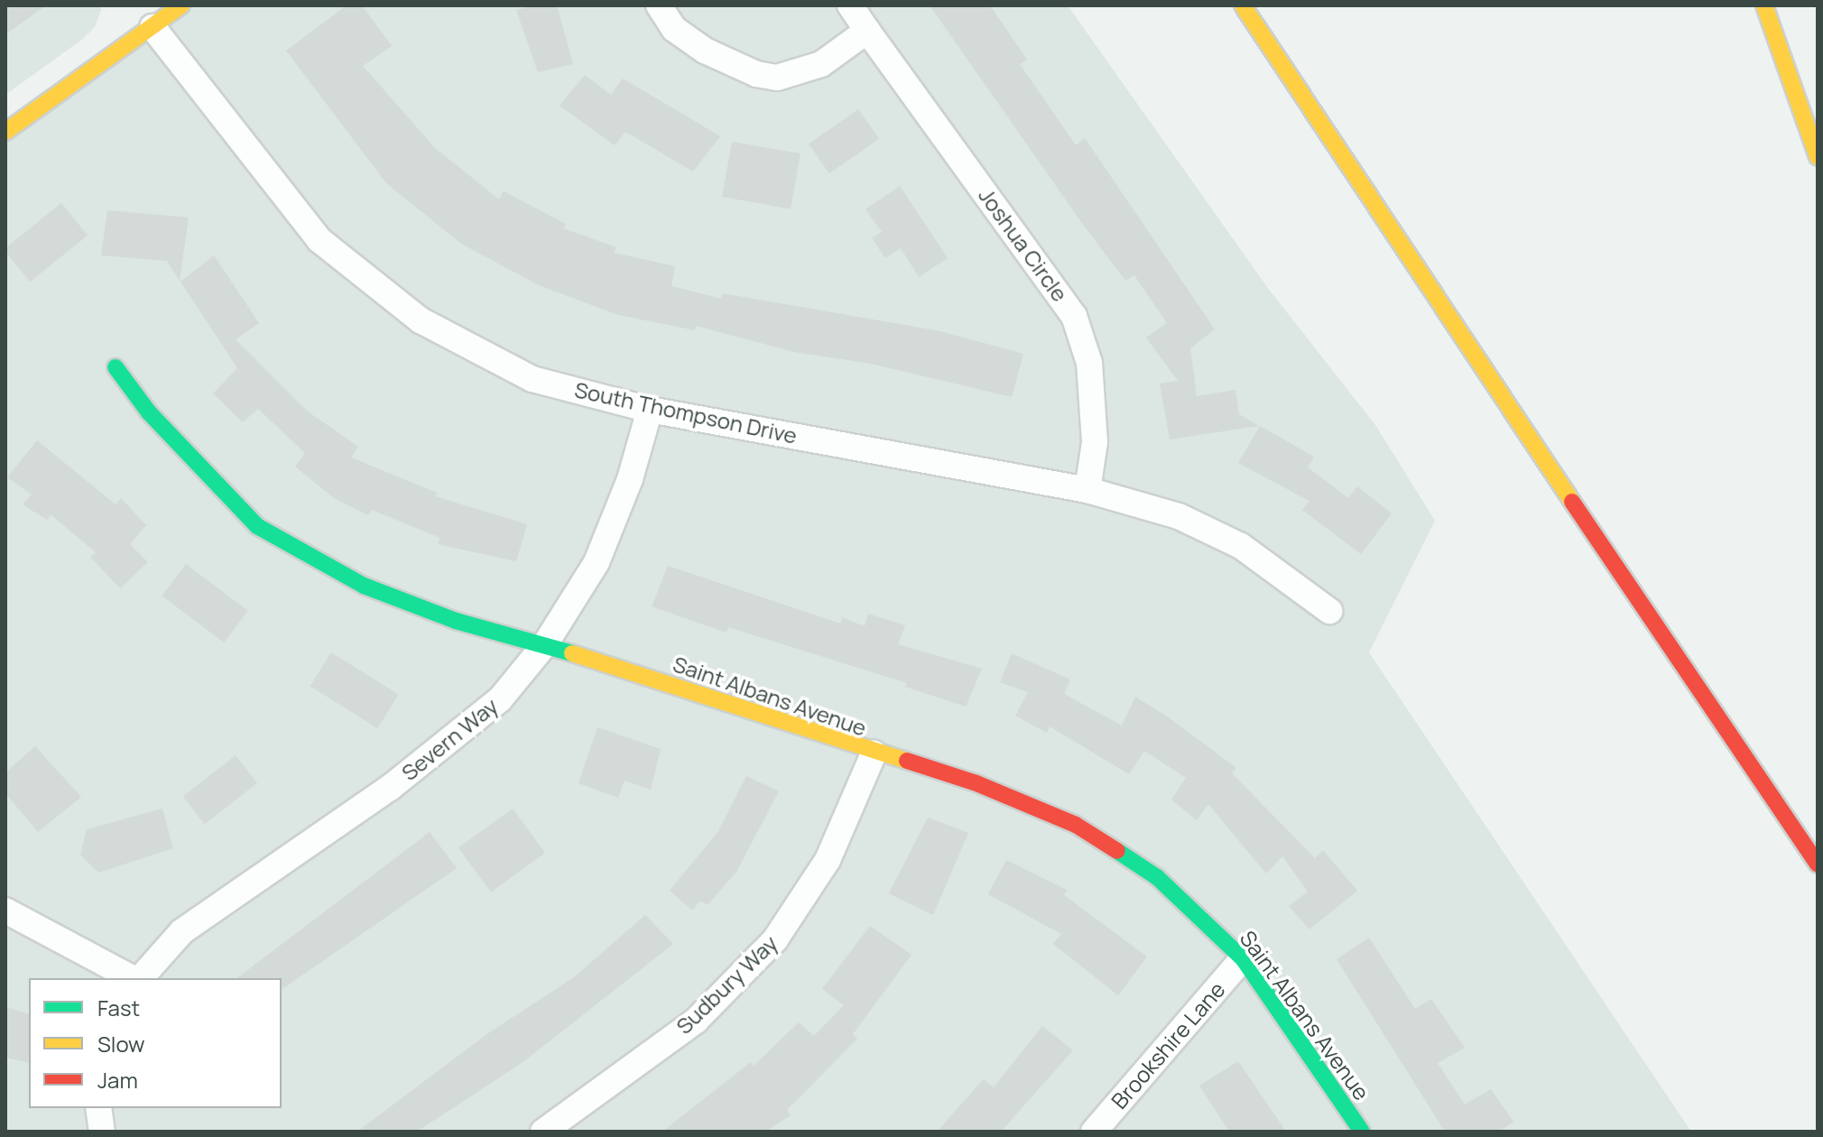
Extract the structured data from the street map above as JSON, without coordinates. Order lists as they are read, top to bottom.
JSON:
{
  "streets": {
    "main road": ["Saint Albans Avenue"],
    "street": [
      "Joshua Circle",
      "South Thompson Drive",
      "Severn Way",
      "Sudbury Way",
      "Brookshire Lane"
    ]
  },
  "crossings": [
    ["Joshua Circle", "South Thompson Drive"],
    ["South Thompson Drive", "Severn Way"],
    ["Saint Albans Avenue", "Severn Way"],
    ["Saint Albans Avenue", "Sudbury Way"],
    ["Saint Albans Avenue", "Brookshire Lane"]
  ],
  "legend": ["Fast", "Slow", "Jam"]
}
